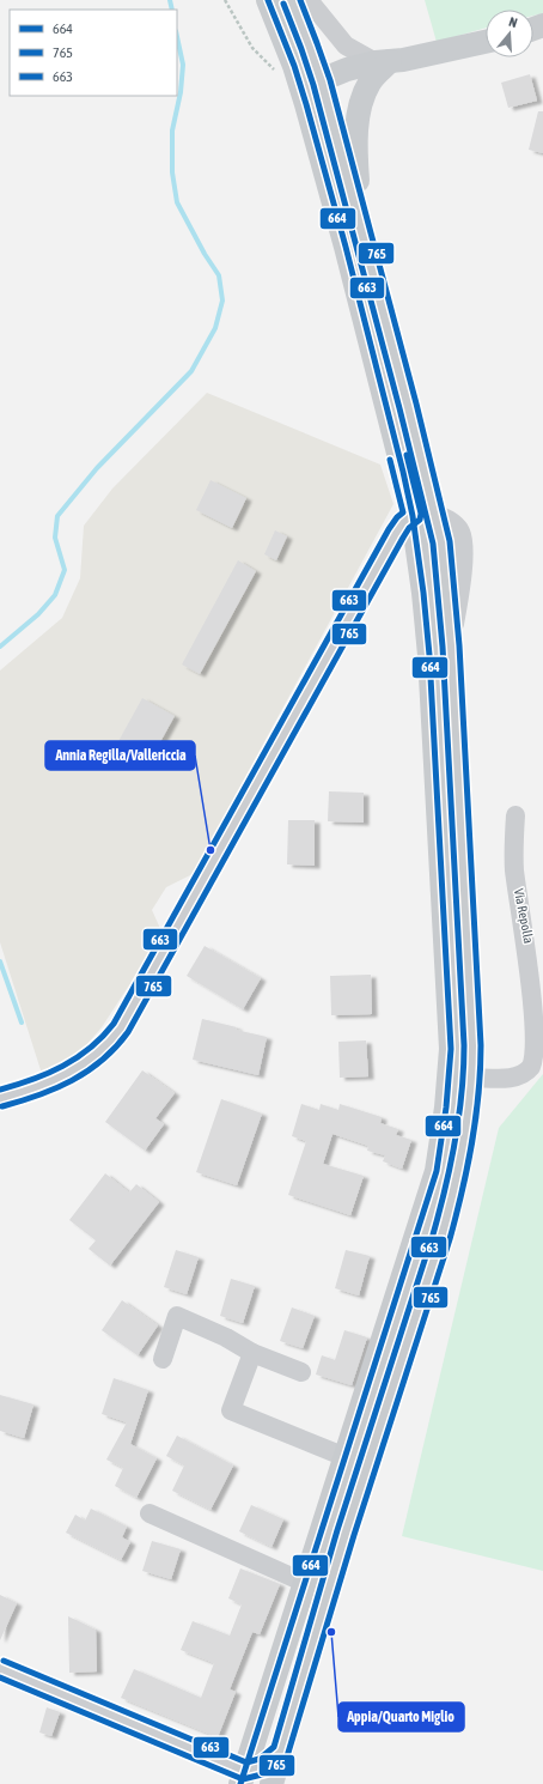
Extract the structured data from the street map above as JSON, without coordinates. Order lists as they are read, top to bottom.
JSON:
{
  "streets": {
    "street": ["Via Repolla"]
  },
  "places": ["Annia Regilla/Vallericcia", "Appia/Quarto Miglio"],
  "lines": ["transit line 664", "transit line 765", "transit line 663"],
  "legend": ["664", "765", "663"],
  "north": "top"
}
